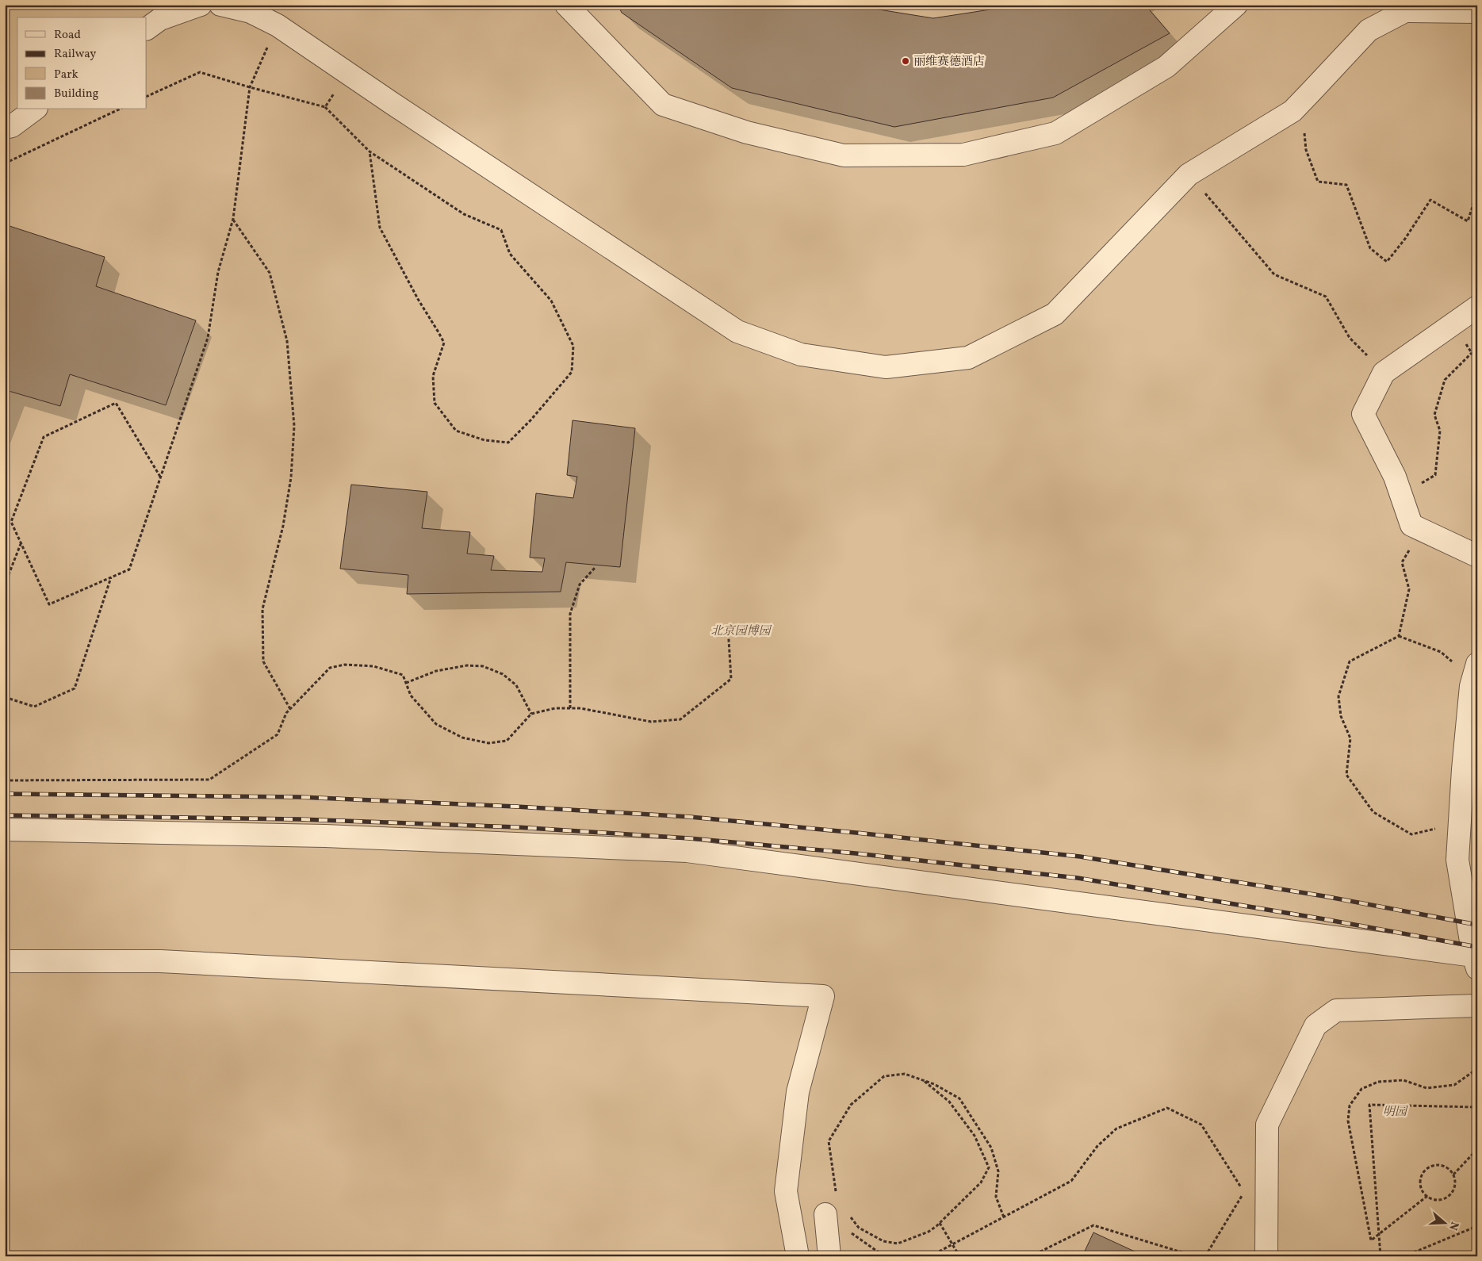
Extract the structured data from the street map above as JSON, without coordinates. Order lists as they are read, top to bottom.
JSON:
{
  "parks": ["北京园博园", "明园"],
  "places": ["丽维赛德酒店"],
  "legend": [
    "Road",
    "Railway",
    "Park",
    "Building"
  ],
  "north": "right"
}
